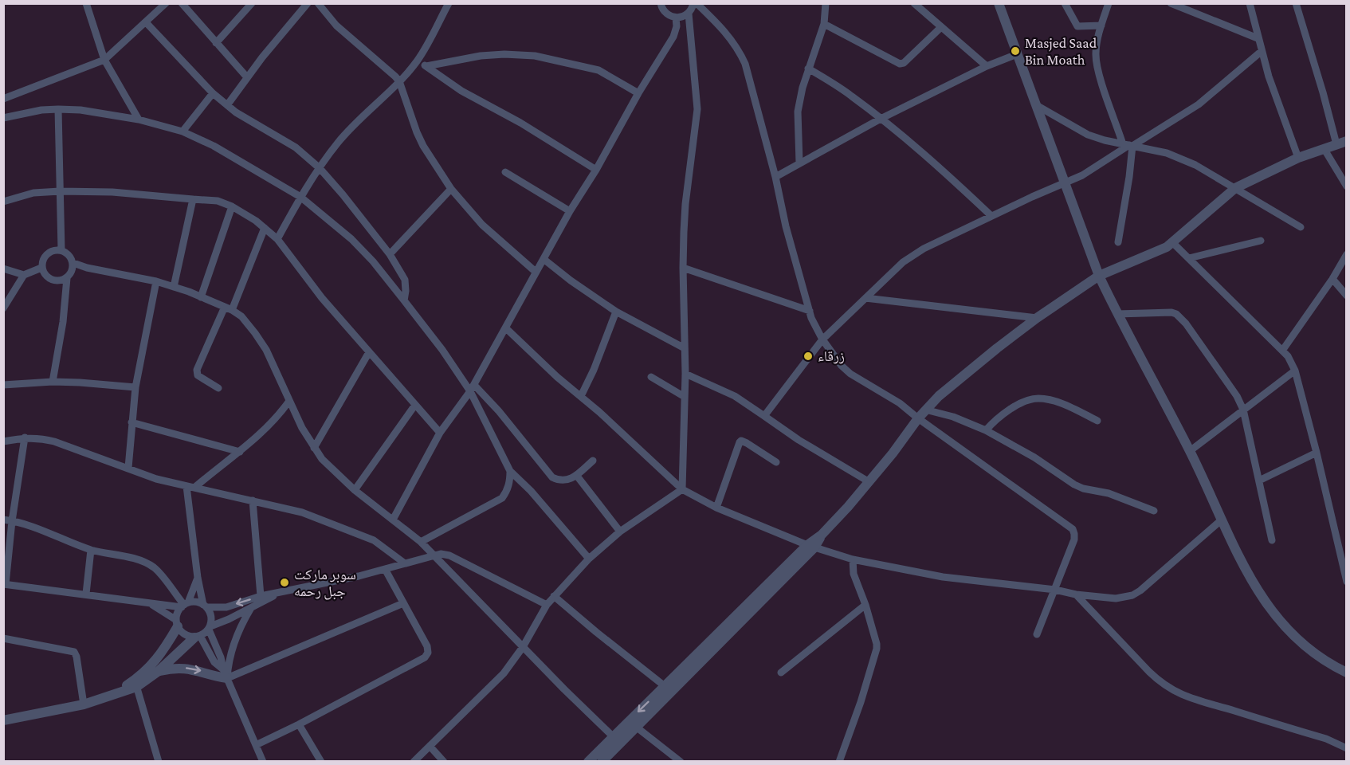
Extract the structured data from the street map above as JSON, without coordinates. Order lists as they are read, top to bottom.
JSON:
{
  "places": ["Masjed Saad Bin Moath", "زرقاء", "سوبر ماركت جبل رحمه"]
}
